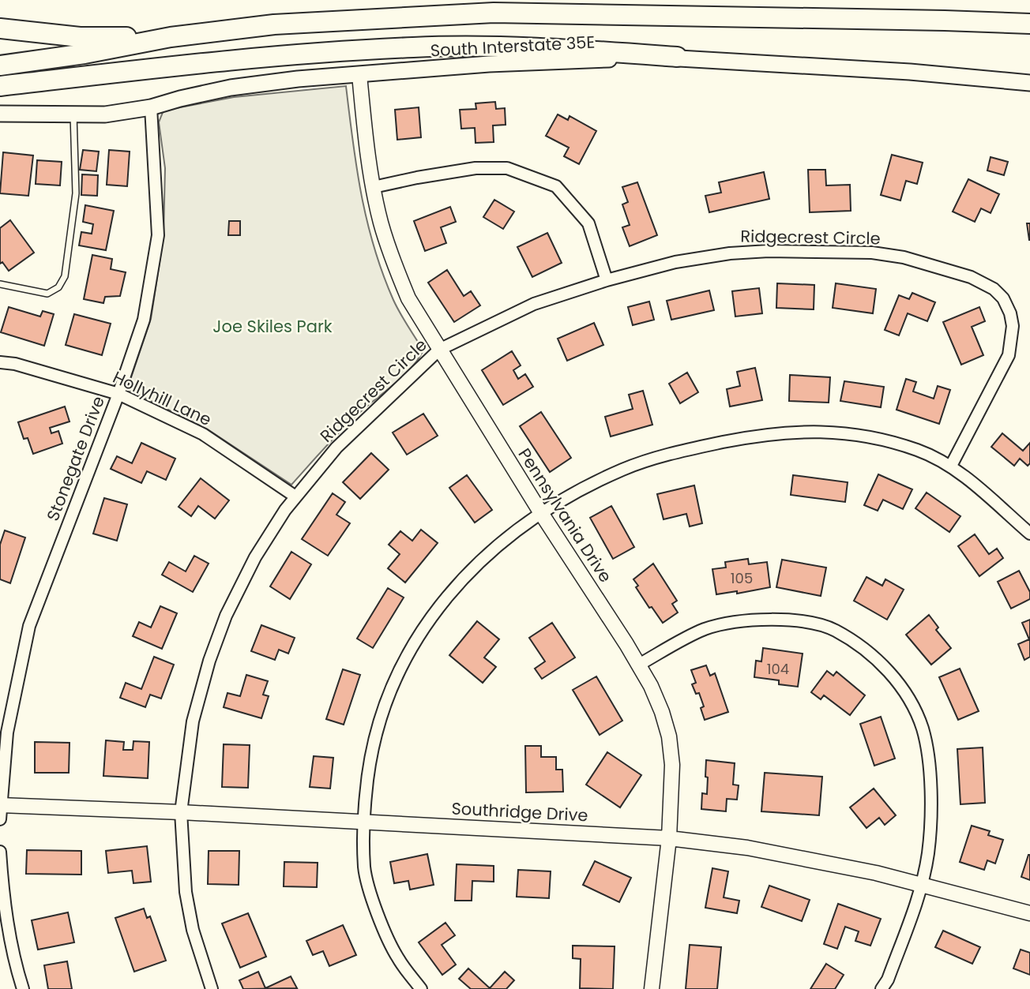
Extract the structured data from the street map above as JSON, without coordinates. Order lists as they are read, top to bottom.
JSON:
{
  "streets": {
    "main road": ["South Interstate 35E"],
    "street": [
      "Ridgecrest Circle",
      "Hollyhill Lane",
      "Stonegate Drive",
      "Pennsylvania Drive",
      "Southridge Drive"
    ]
  },
  "crossings": [
    ["South Interstate 35E", "Stonegate Drive"],
    ["South Interstate 35E", "Pennsylvania Drive"],
    ["Ridgecrest Circle", "Hollyhill Lane"],
    ["Ridgecrest Circle", "Pennsylvania Drive"],
    ["Ridgecrest Circle", "Southridge Drive"],
    ["Hollyhill Lane", "Stonegate Drive"],
    ["Stonegate Drive", "Southridge Drive"],
    ["Pennsylvania Drive", "Southridge Drive"]
  ],
  "parks": ["Joe Skiles Park"],
  "house_numbers": ["105", "104"]
}
